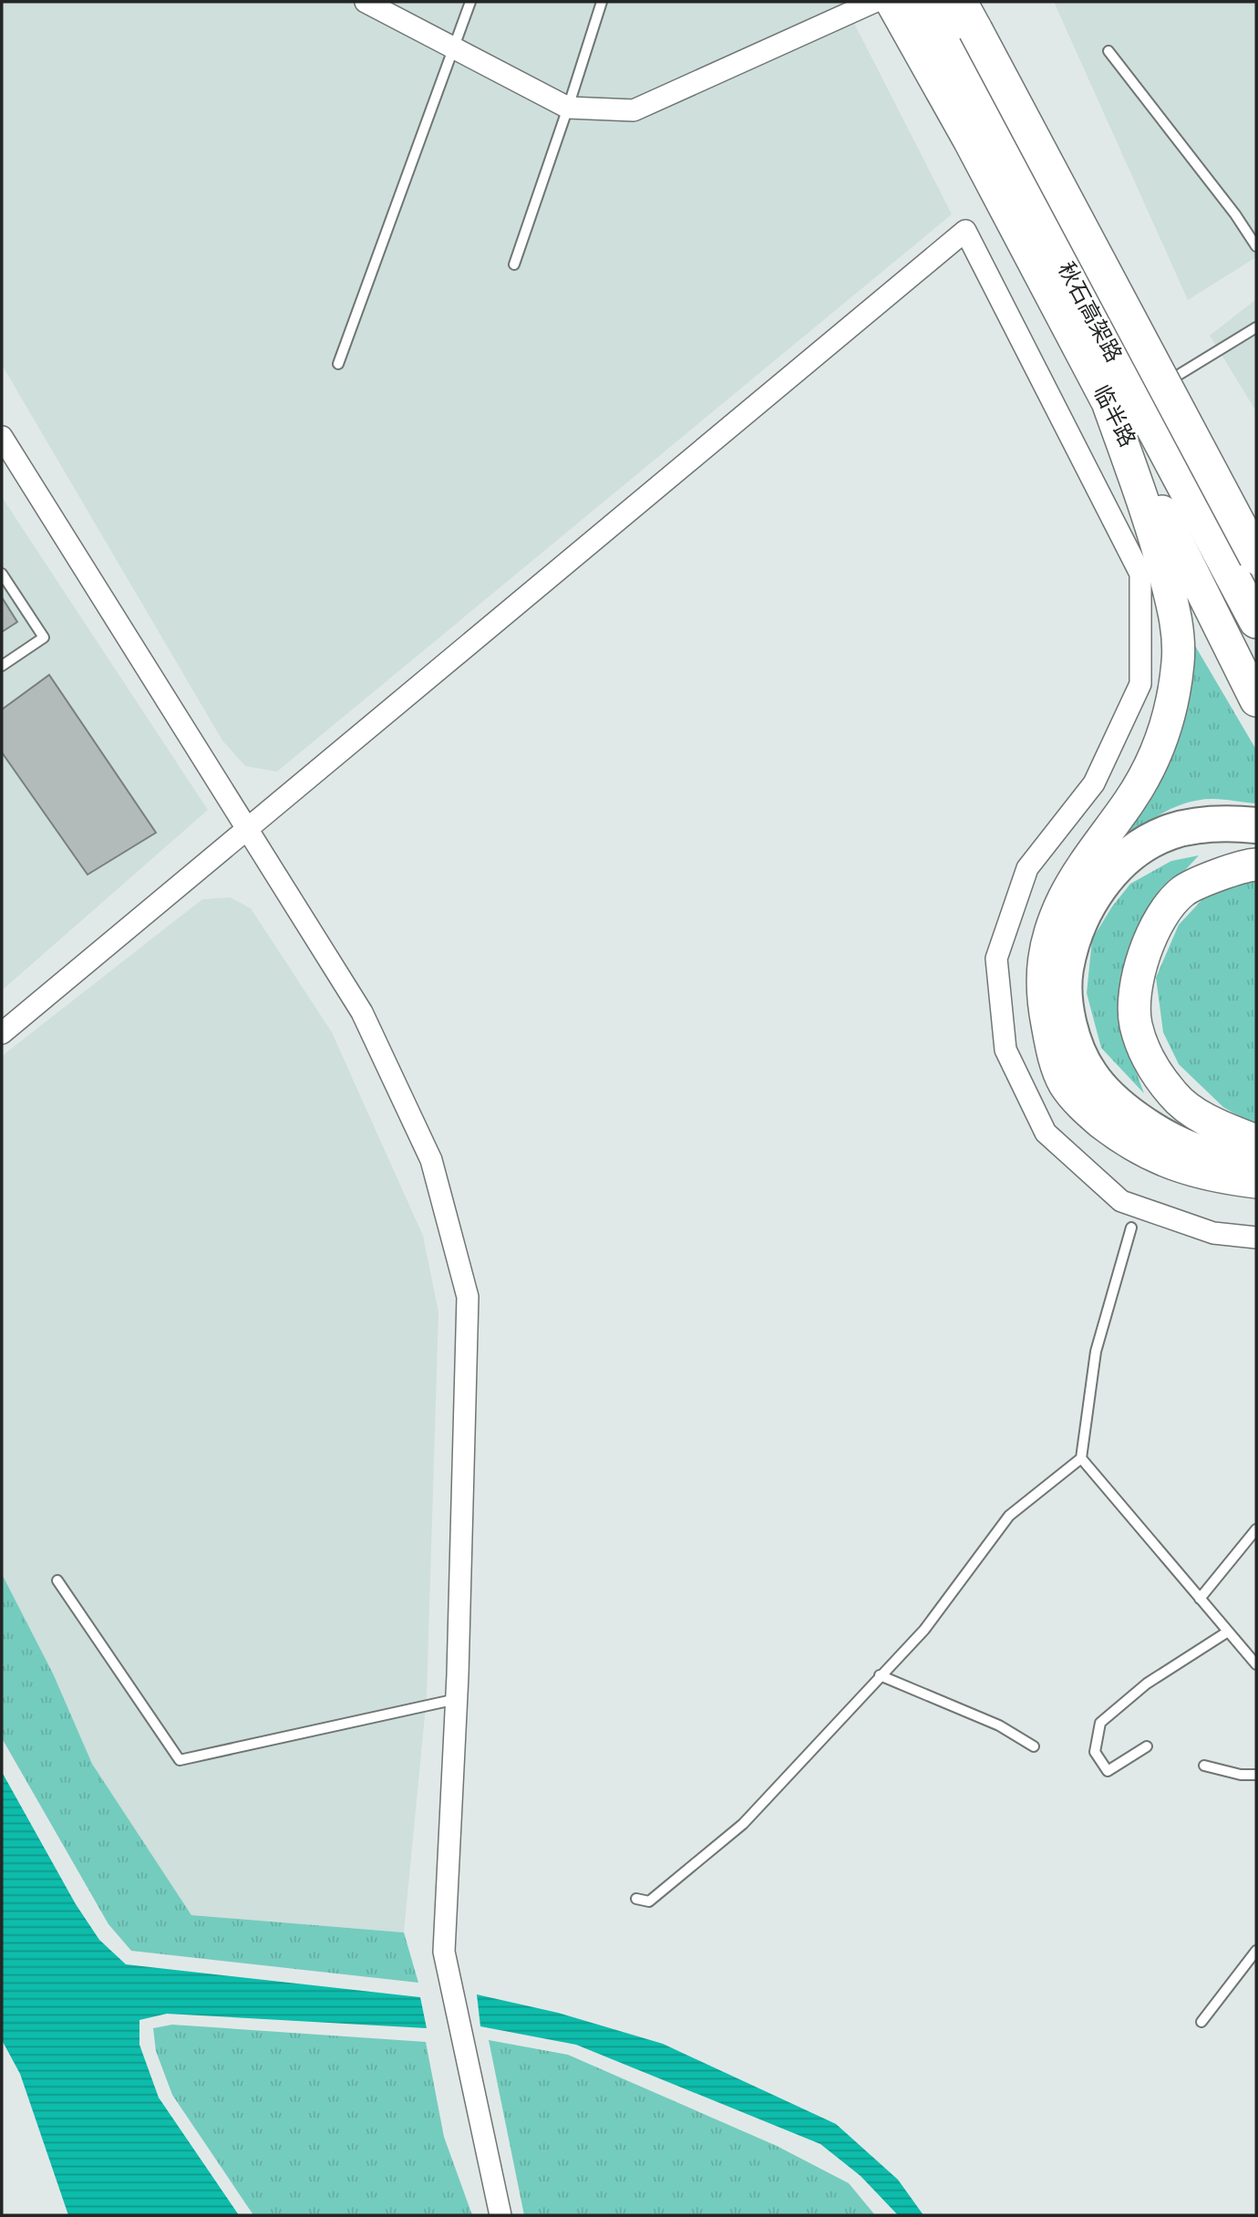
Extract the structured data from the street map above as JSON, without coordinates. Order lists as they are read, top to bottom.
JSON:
{
  "streets": {
    "highway": ["秋石高架路"],
    "main road": ["临半路"]
  }
}
